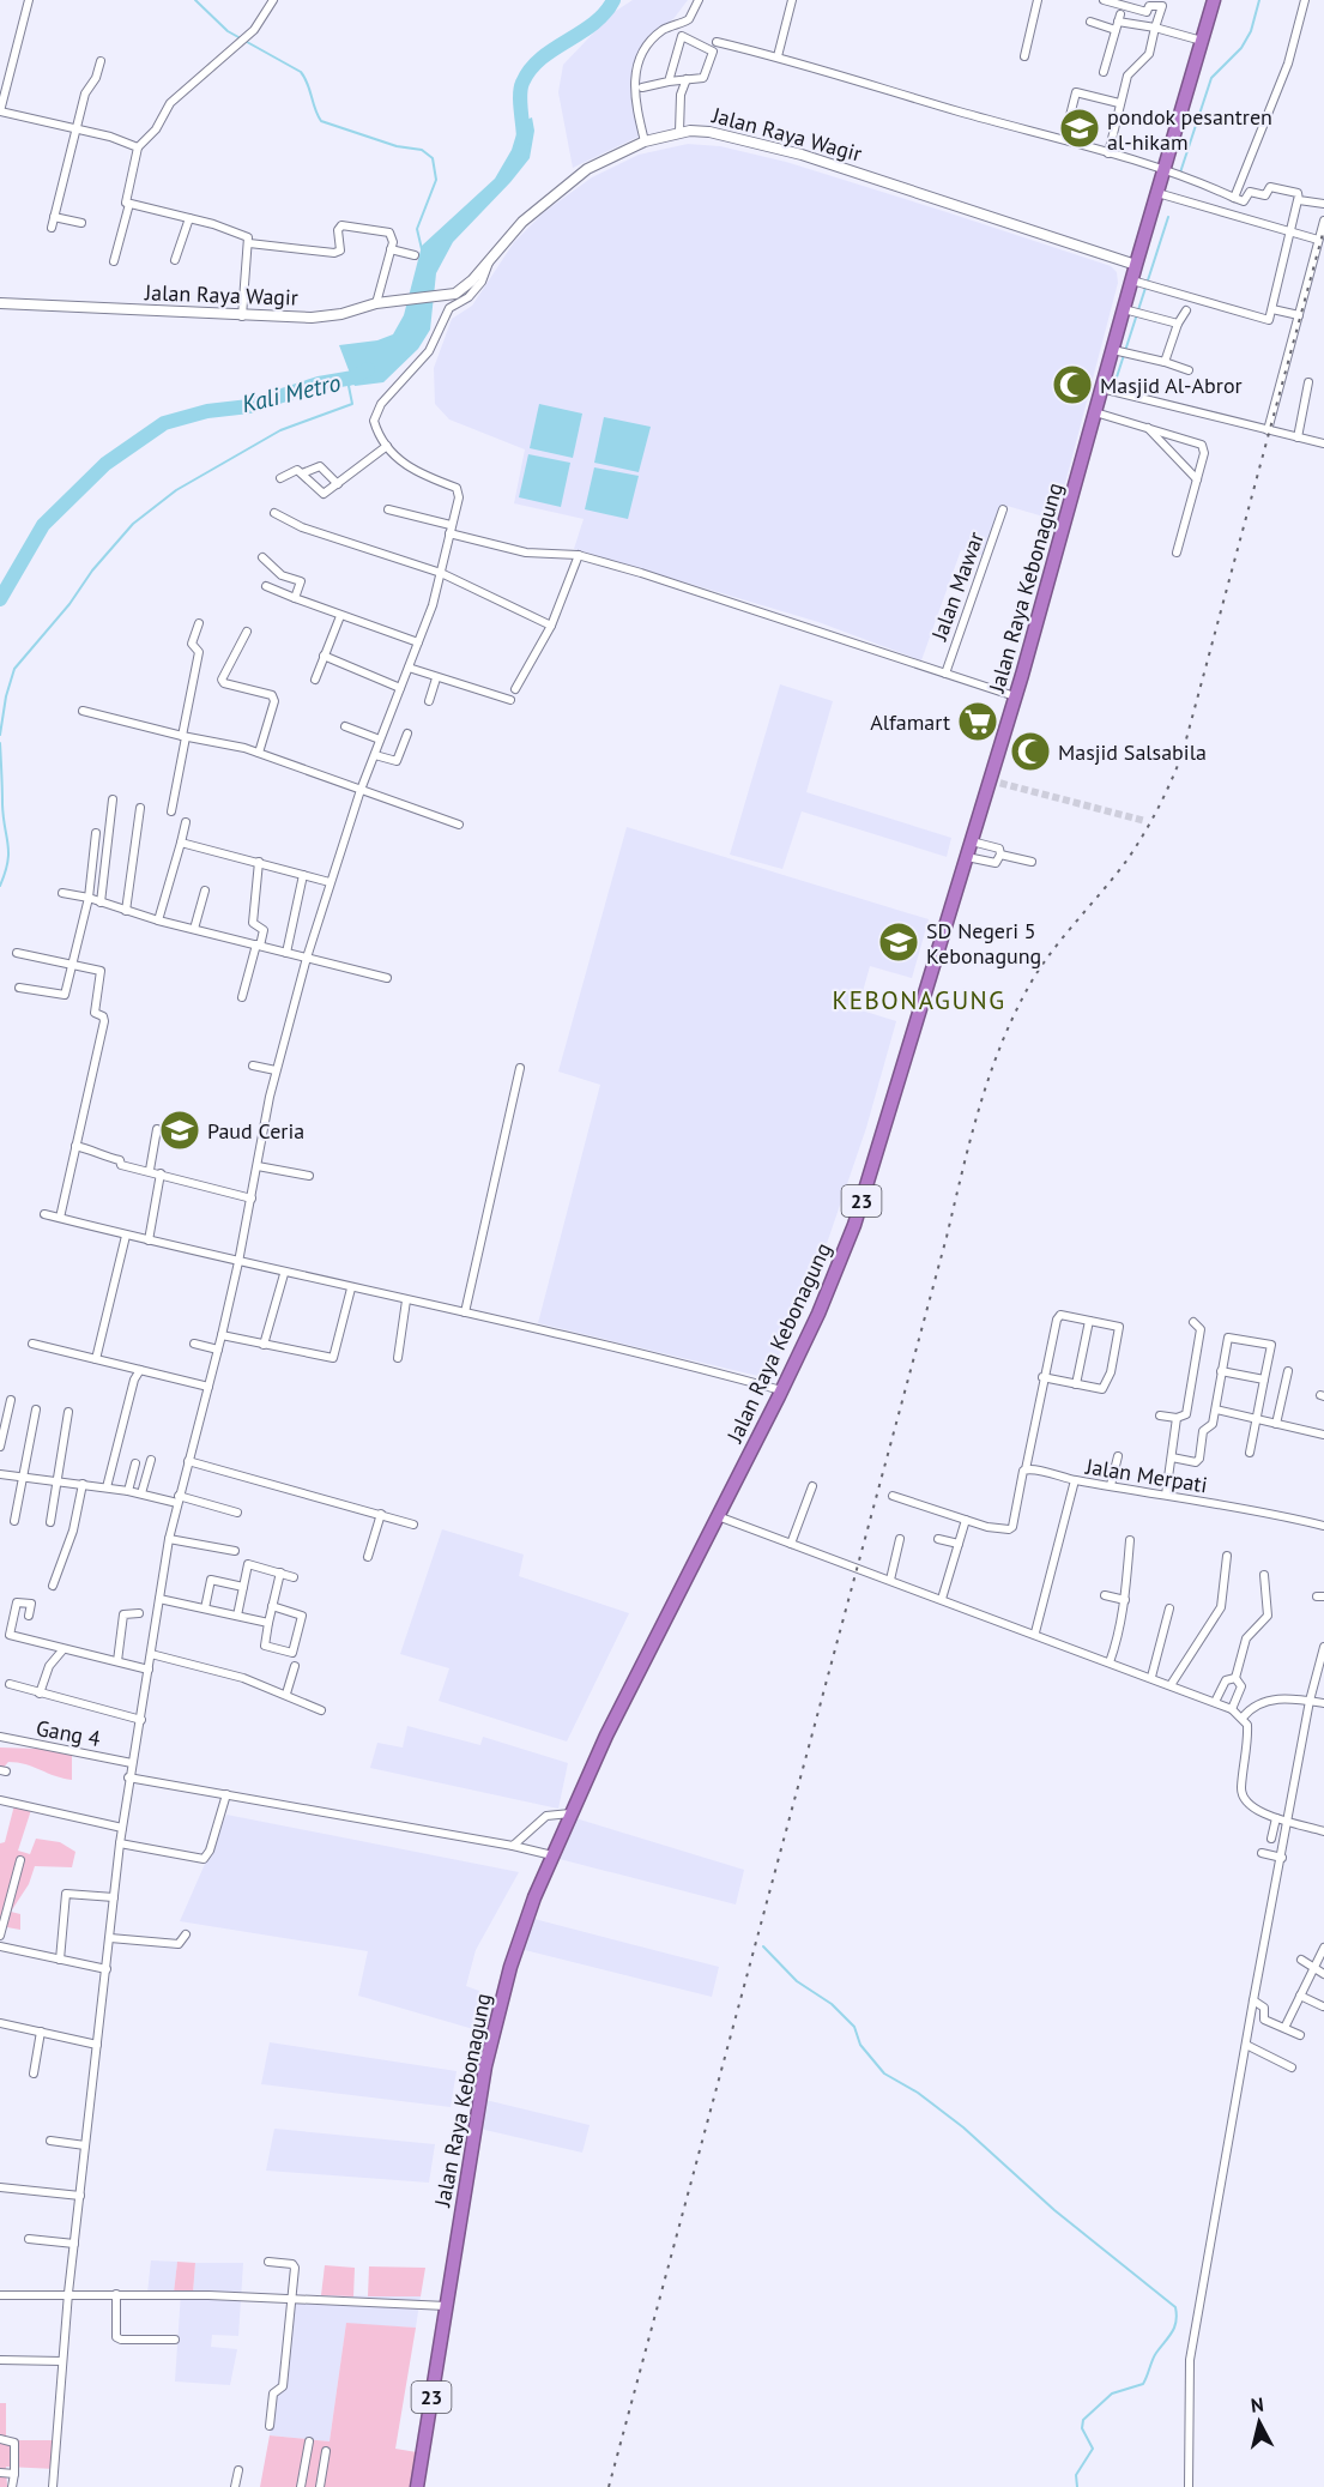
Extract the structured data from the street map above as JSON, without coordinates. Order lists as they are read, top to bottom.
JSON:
{
  "streets": {
    "highway": ["Jalan Raya Kebonagung", "23"],
    "main road": ["Jalan Raya Wagir"],
    "street": ["Jalan Mawar", "Jalan Merpati", "Gang 4"]
  },
  "crossings": [
    ["Jalan Raya Wagir", "Jalan Raya Kebonagung"],
    ["Jalan Raya Kebonagung", "23"]
  ],
  "districts": ["KEBONAGUNG"],
  "water": ["Kali Metro"],
  "places": {
    "school or university": ["pondok pesantren al-hikam", "SD Negeri 5 Kebonagung", "Paud Ceria"],
    "mosque": ["Masjid Al-Abror", "Masjid Salsabila"],
    "supermarket": ["Alfamart"]
  },
  "north": "top"
}
